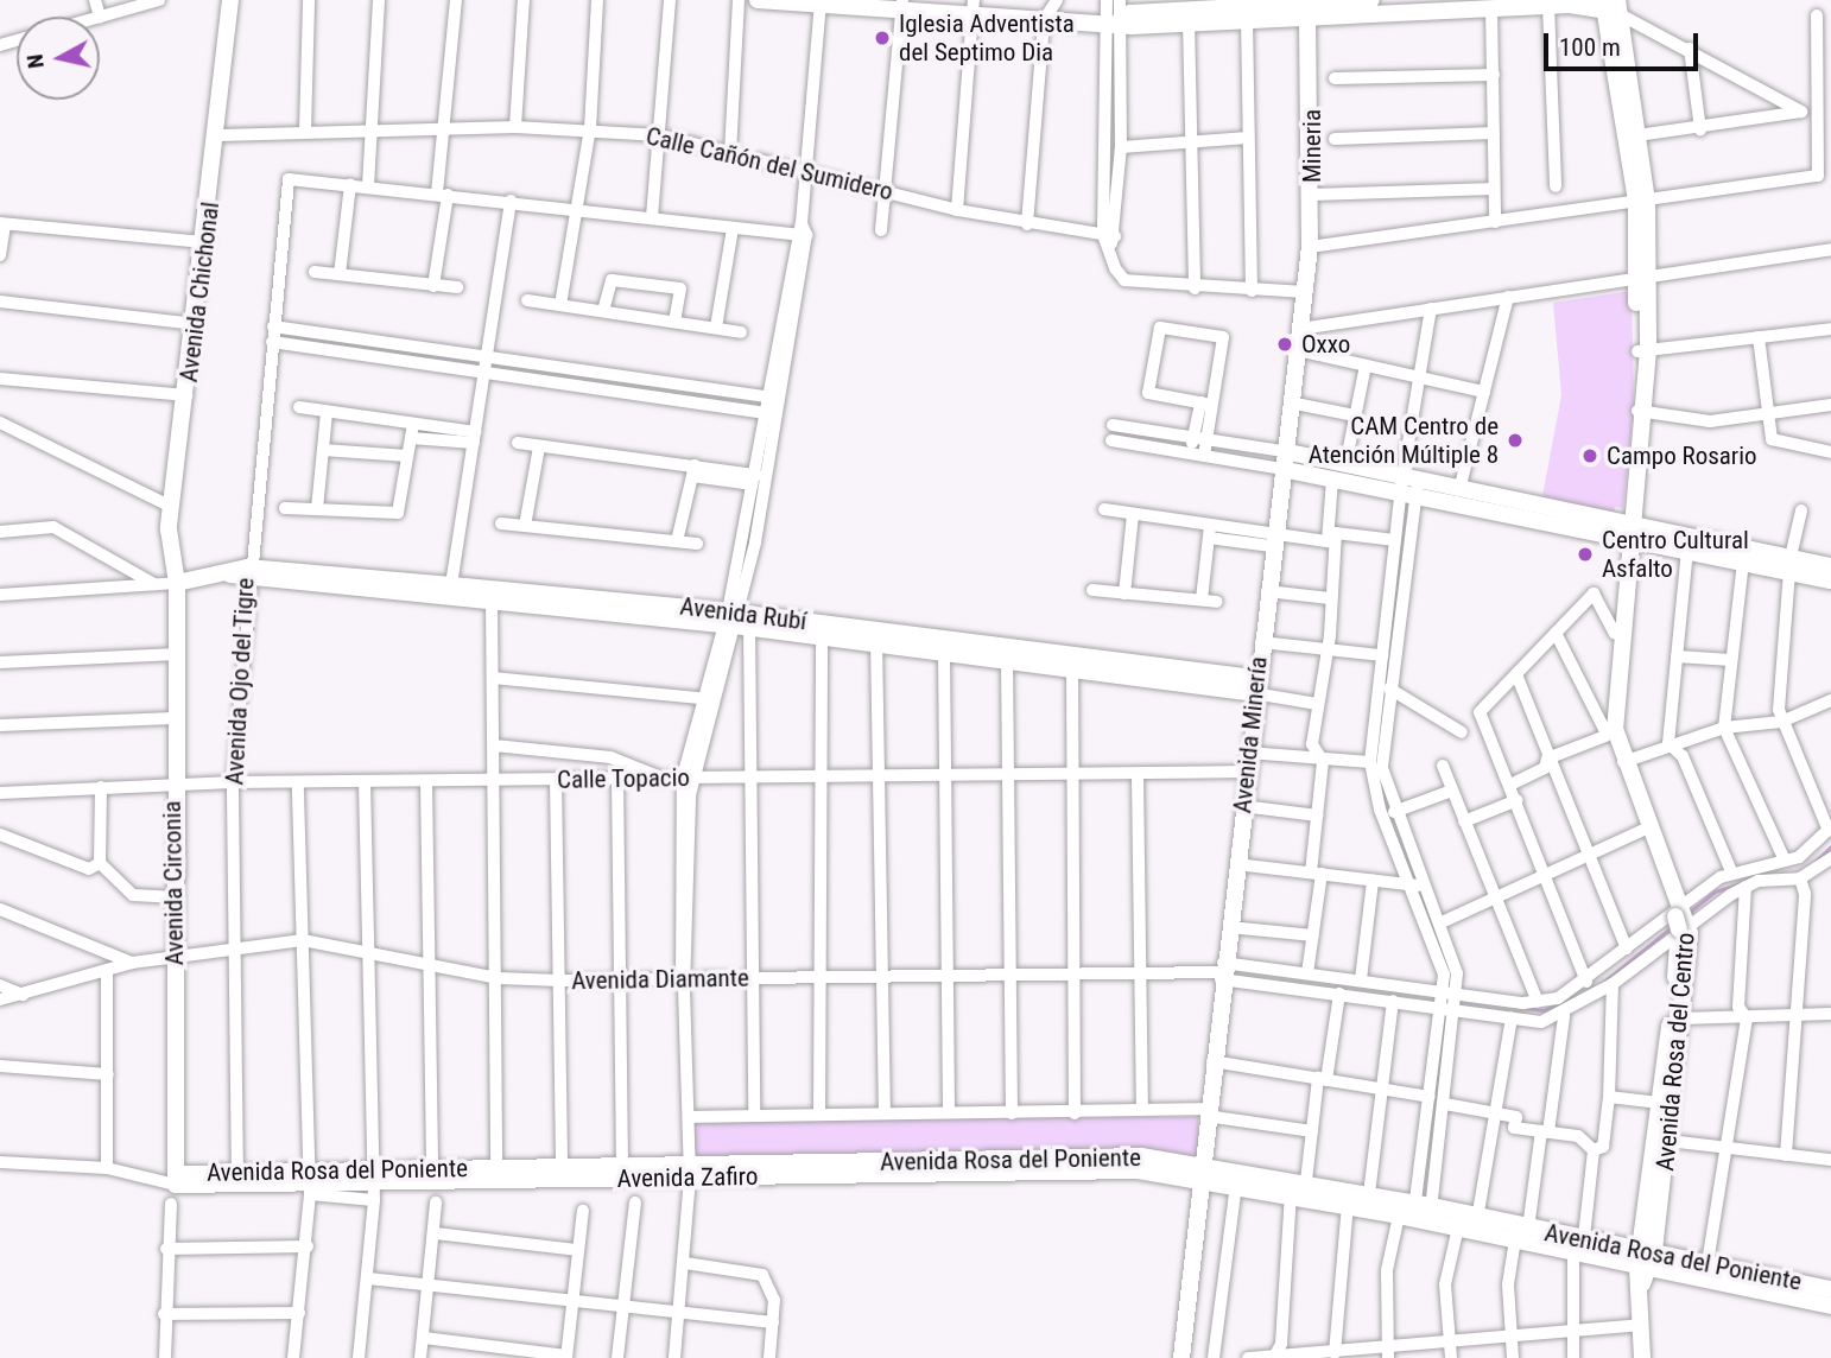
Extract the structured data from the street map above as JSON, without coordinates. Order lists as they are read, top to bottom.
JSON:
{
  "streets": {
    "street": [
      "Mineria",
      "Calle Cañón del Sumidero",
      "Avenida Chichonal",
      "Avenida Rubí",
      "Avenida Ojo del Tigre",
      "Avenida Minería",
      "Calle Topacio",
      "Avenida Circonia",
      "Avenida Diamante",
      "Avenida Rosa del Centro",
      "Avenida Rosa del Poniente",
      "Avenida Zafiro"
    ]
  },
  "crossings": [
    ["Mineria", "Avenida Minería"],
    ["Calle Cañón del Sumidero", "Avenida Chichonal"],
    ["Avenida Chichonal", "Avenida Rubí"],
    ["Avenida Chichonal", "Avenida Circonia"],
    ["Avenida Rubí", "Avenida Ojo del Tigre"],
    ["Avenida Rubí", "Avenida Minería"],
    ["Avenida Rubí", "Avenida Circonia"],
    ["Avenida Ojo del Tigre", "Calle Topacio"],
    ["Avenida Ojo del Tigre", "Avenida Diamante"],
    ["Avenida Ojo del Tigre", "Avenida Zafiro"],
    ["Avenida Minería", "Calle Topacio"],
    ["Avenida Minería", "Avenida Diamante"],
    ["Avenida Minería", "Avenida Rosa del Poniente"],
    ["Avenida Minería", "Avenida Zafiro"],
    ["Calle Topacio", "Avenida Circonia"],
    ["Avenida Circonia", "Avenida Diamante"],
    ["Avenida Circonia", "Avenida Zafiro"],
    ["Avenida Rosa del Centro", "Avenida Rosa del Poniente"],
    ["Avenida Rosa del Poniente", "Avenida Zafiro"]
  ],
  "places": [
    "Iglesia Adventista del Septimo Dia",
    "Oxxo",
    "CAM Centro de Atención Múltiple 8",
    "Campo Rosario",
    "Centro Cultural Asfalto"
  ],
  "scale_bar": "100 m",
  "north": "left"
}
